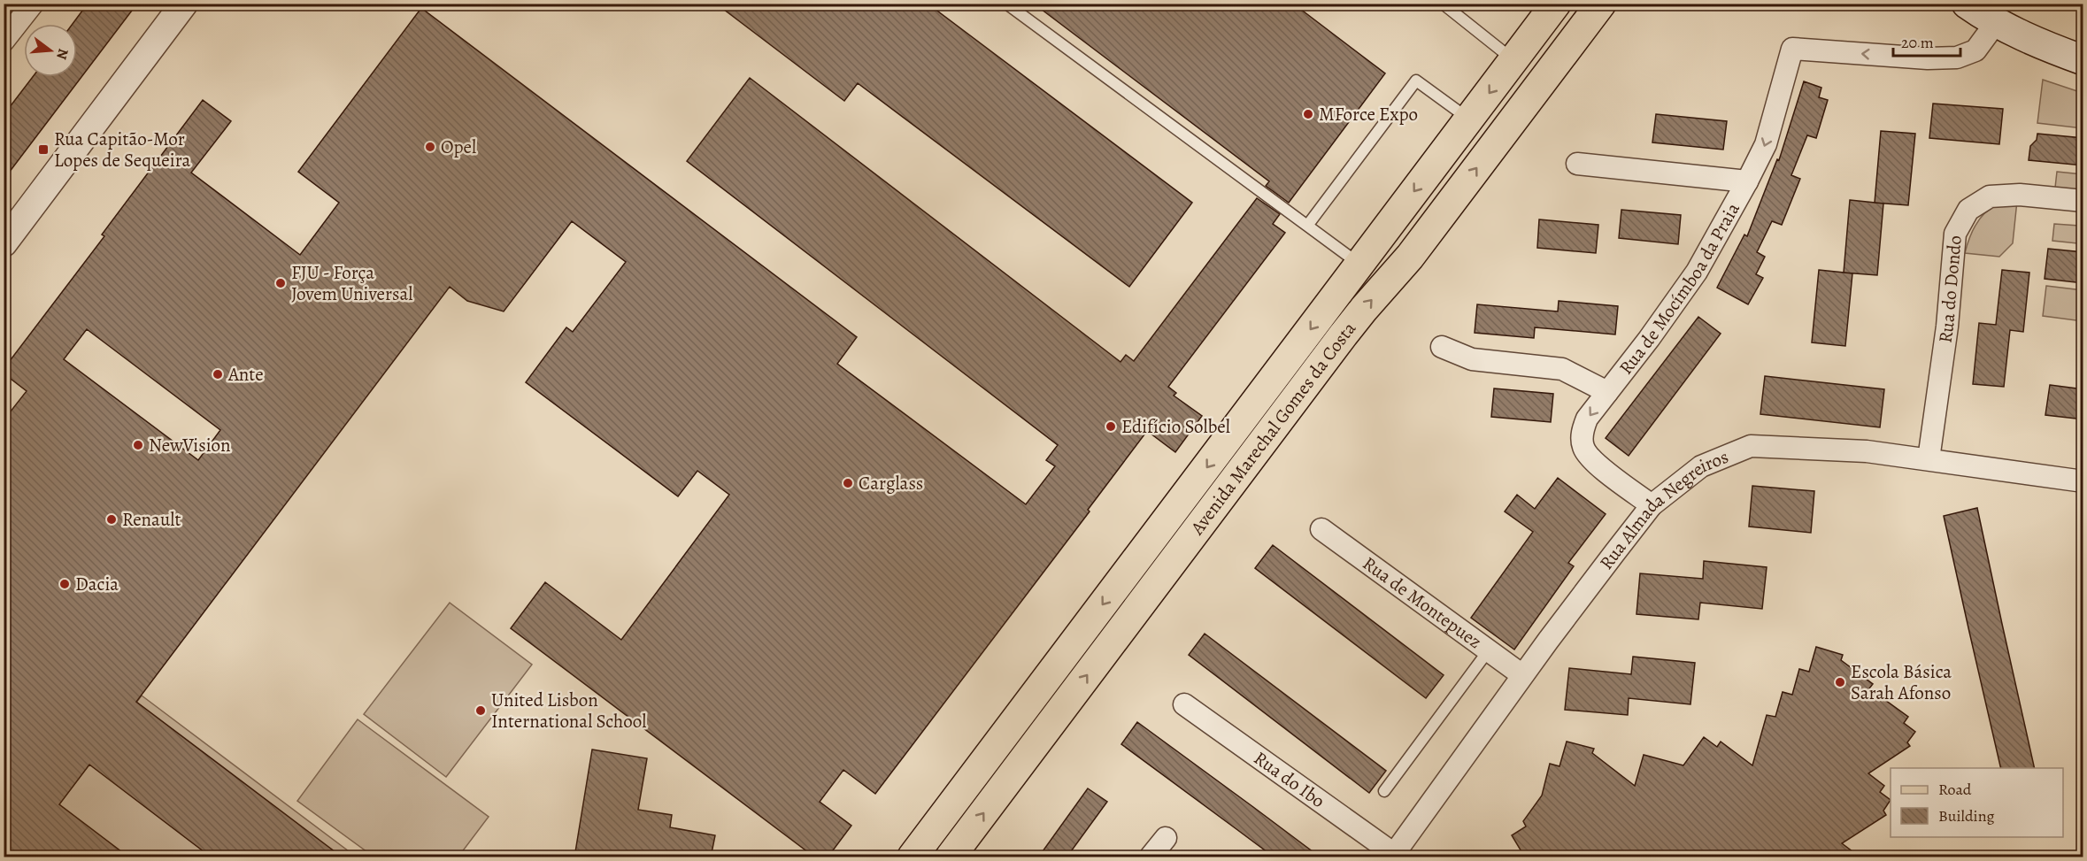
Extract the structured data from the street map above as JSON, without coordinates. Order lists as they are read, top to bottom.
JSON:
{
  "streets": {
    "main road": ["Avenida Marechal Gomes da Costa"],
    "street": [
      "Rua de Mocímboa da Praia",
      "Rua do Dondo",
      "Rua Almada Negreiros",
      "Rua de Montepuez",
      "Rua do Ibo"
    ]
  },
  "crossings": [
    ["Rua de Mocímboa da Praia", "Rua Almada Negreiros"],
    ["Rua do Dondo", "Rua Almada Negreiros"],
    ["Rua Almada Negreiros", "Rua de Montepuez"],
    ["Rua Almada Negreiros", "Rua do Ibo"]
  ],
  "places": {
    "other": [
      "MForce Expo",
      "Opel",
      "FJU - Força Jovem Universal",
      "Ante",
      "Edifício Solbel",
      "NewVision",
      "Carglass",
      "Renault",
      "Dacia",
      "Escola Básica Sarah Afonso",
      "United Lisbon International School"
    ],
    "transit": ["Rua Capitão-Mor Lopes de Sequeira"]
  },
  "legend": ["Road", "Building"],
  "scale_bar": "20 m",
  "north": "right"
}
